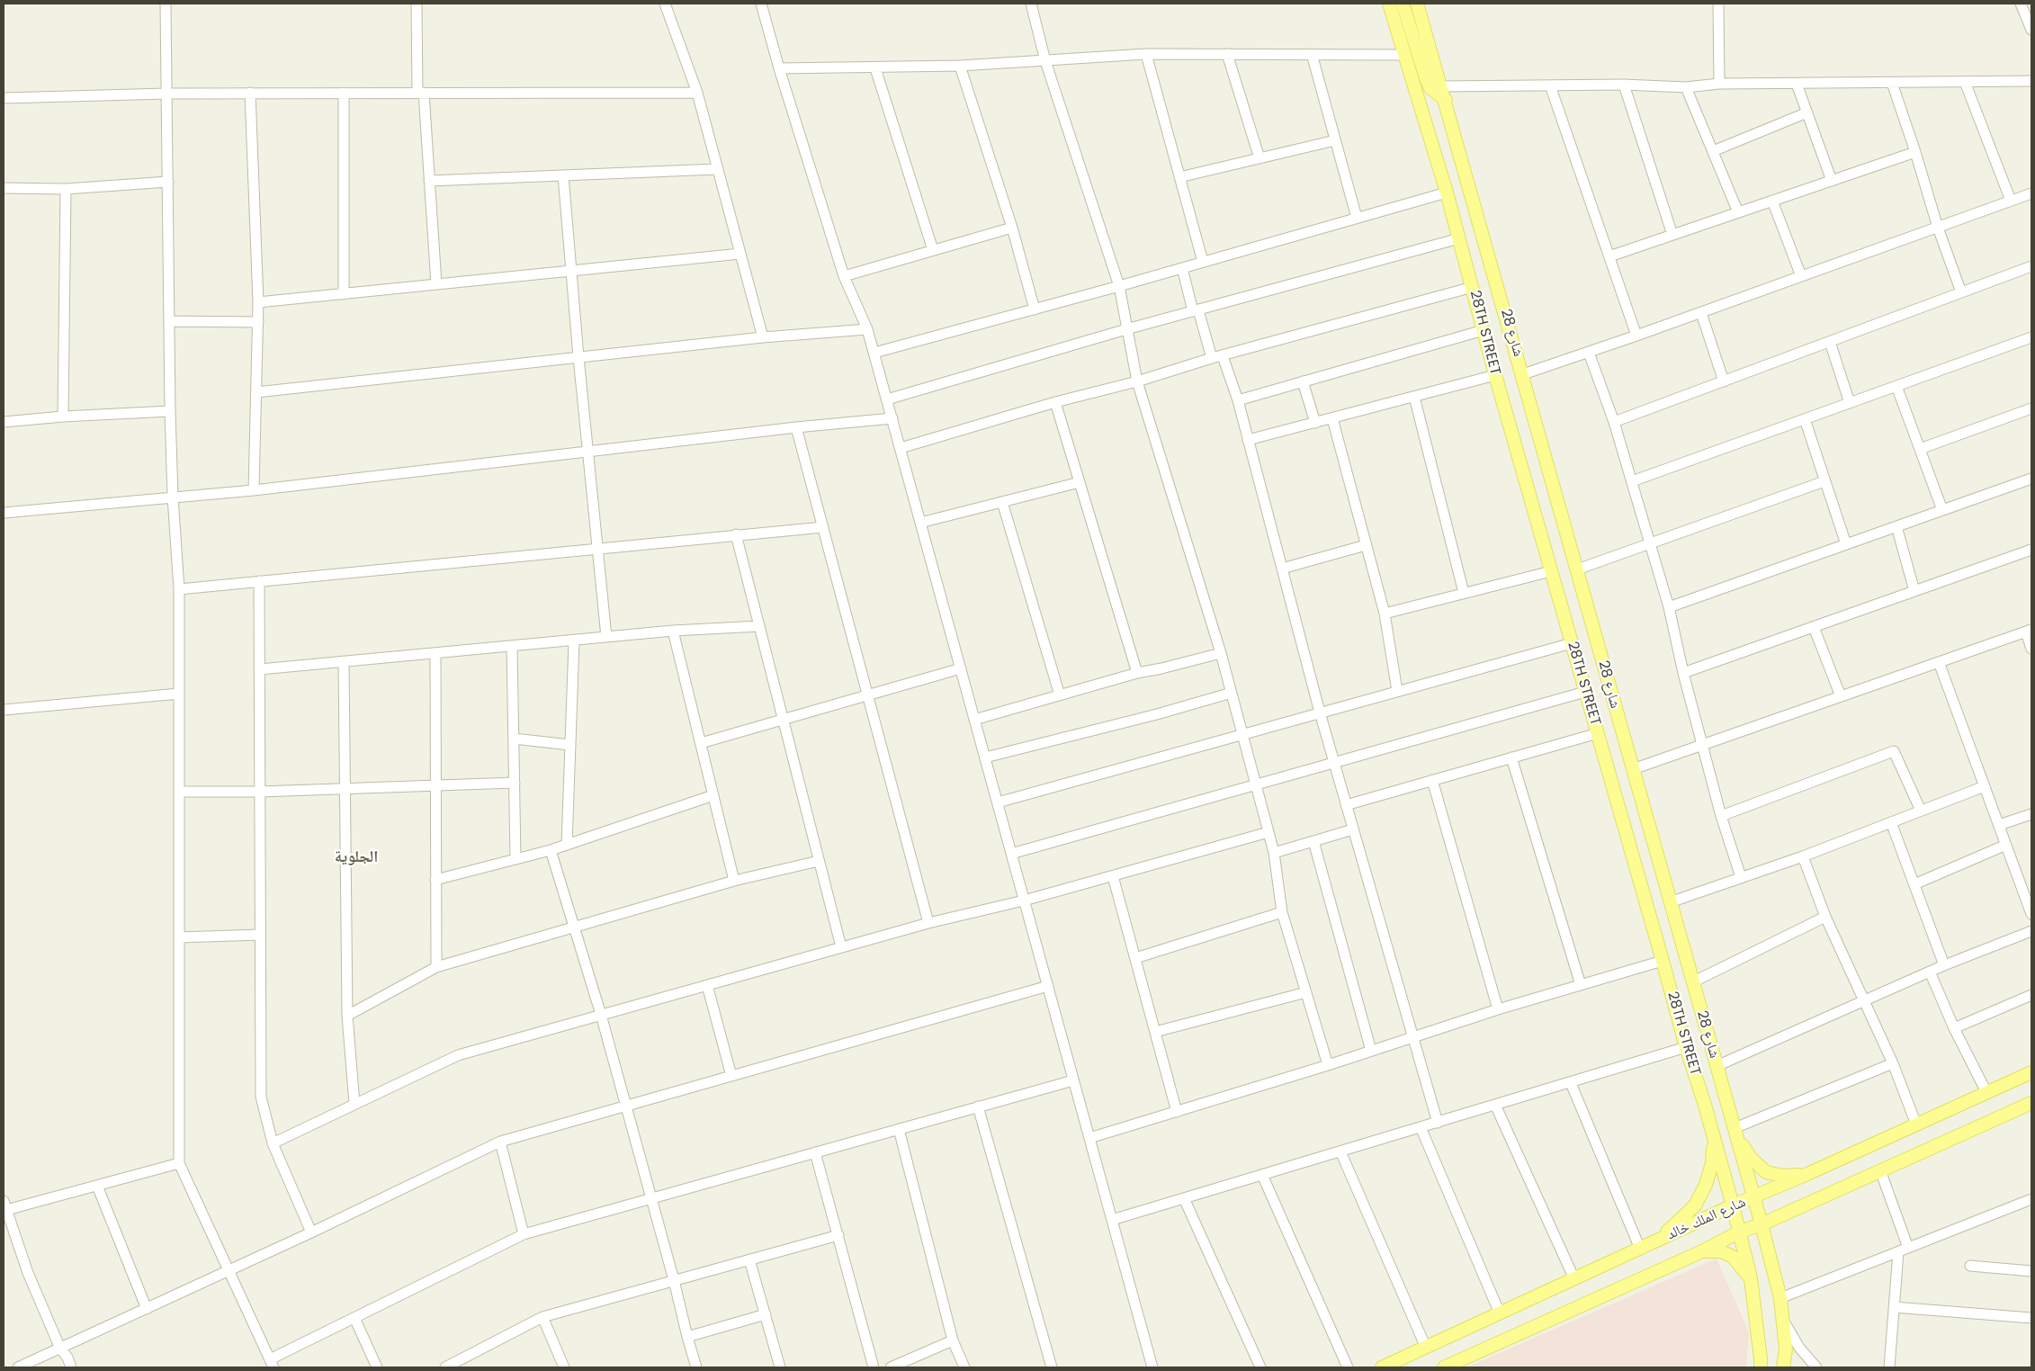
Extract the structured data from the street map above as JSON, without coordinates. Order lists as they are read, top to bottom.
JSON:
{
  "streets": {
    "main road": ["28TH STREET", "شارع 28", "شارع الملك خالد"]
  },
  "crossings": [
    ["28TH STREET", "شارع الملك خالد"],
    ["شارع 28", "شارع الملك خالد"]
  ],
  "districts": ["الجلوية"]
}
